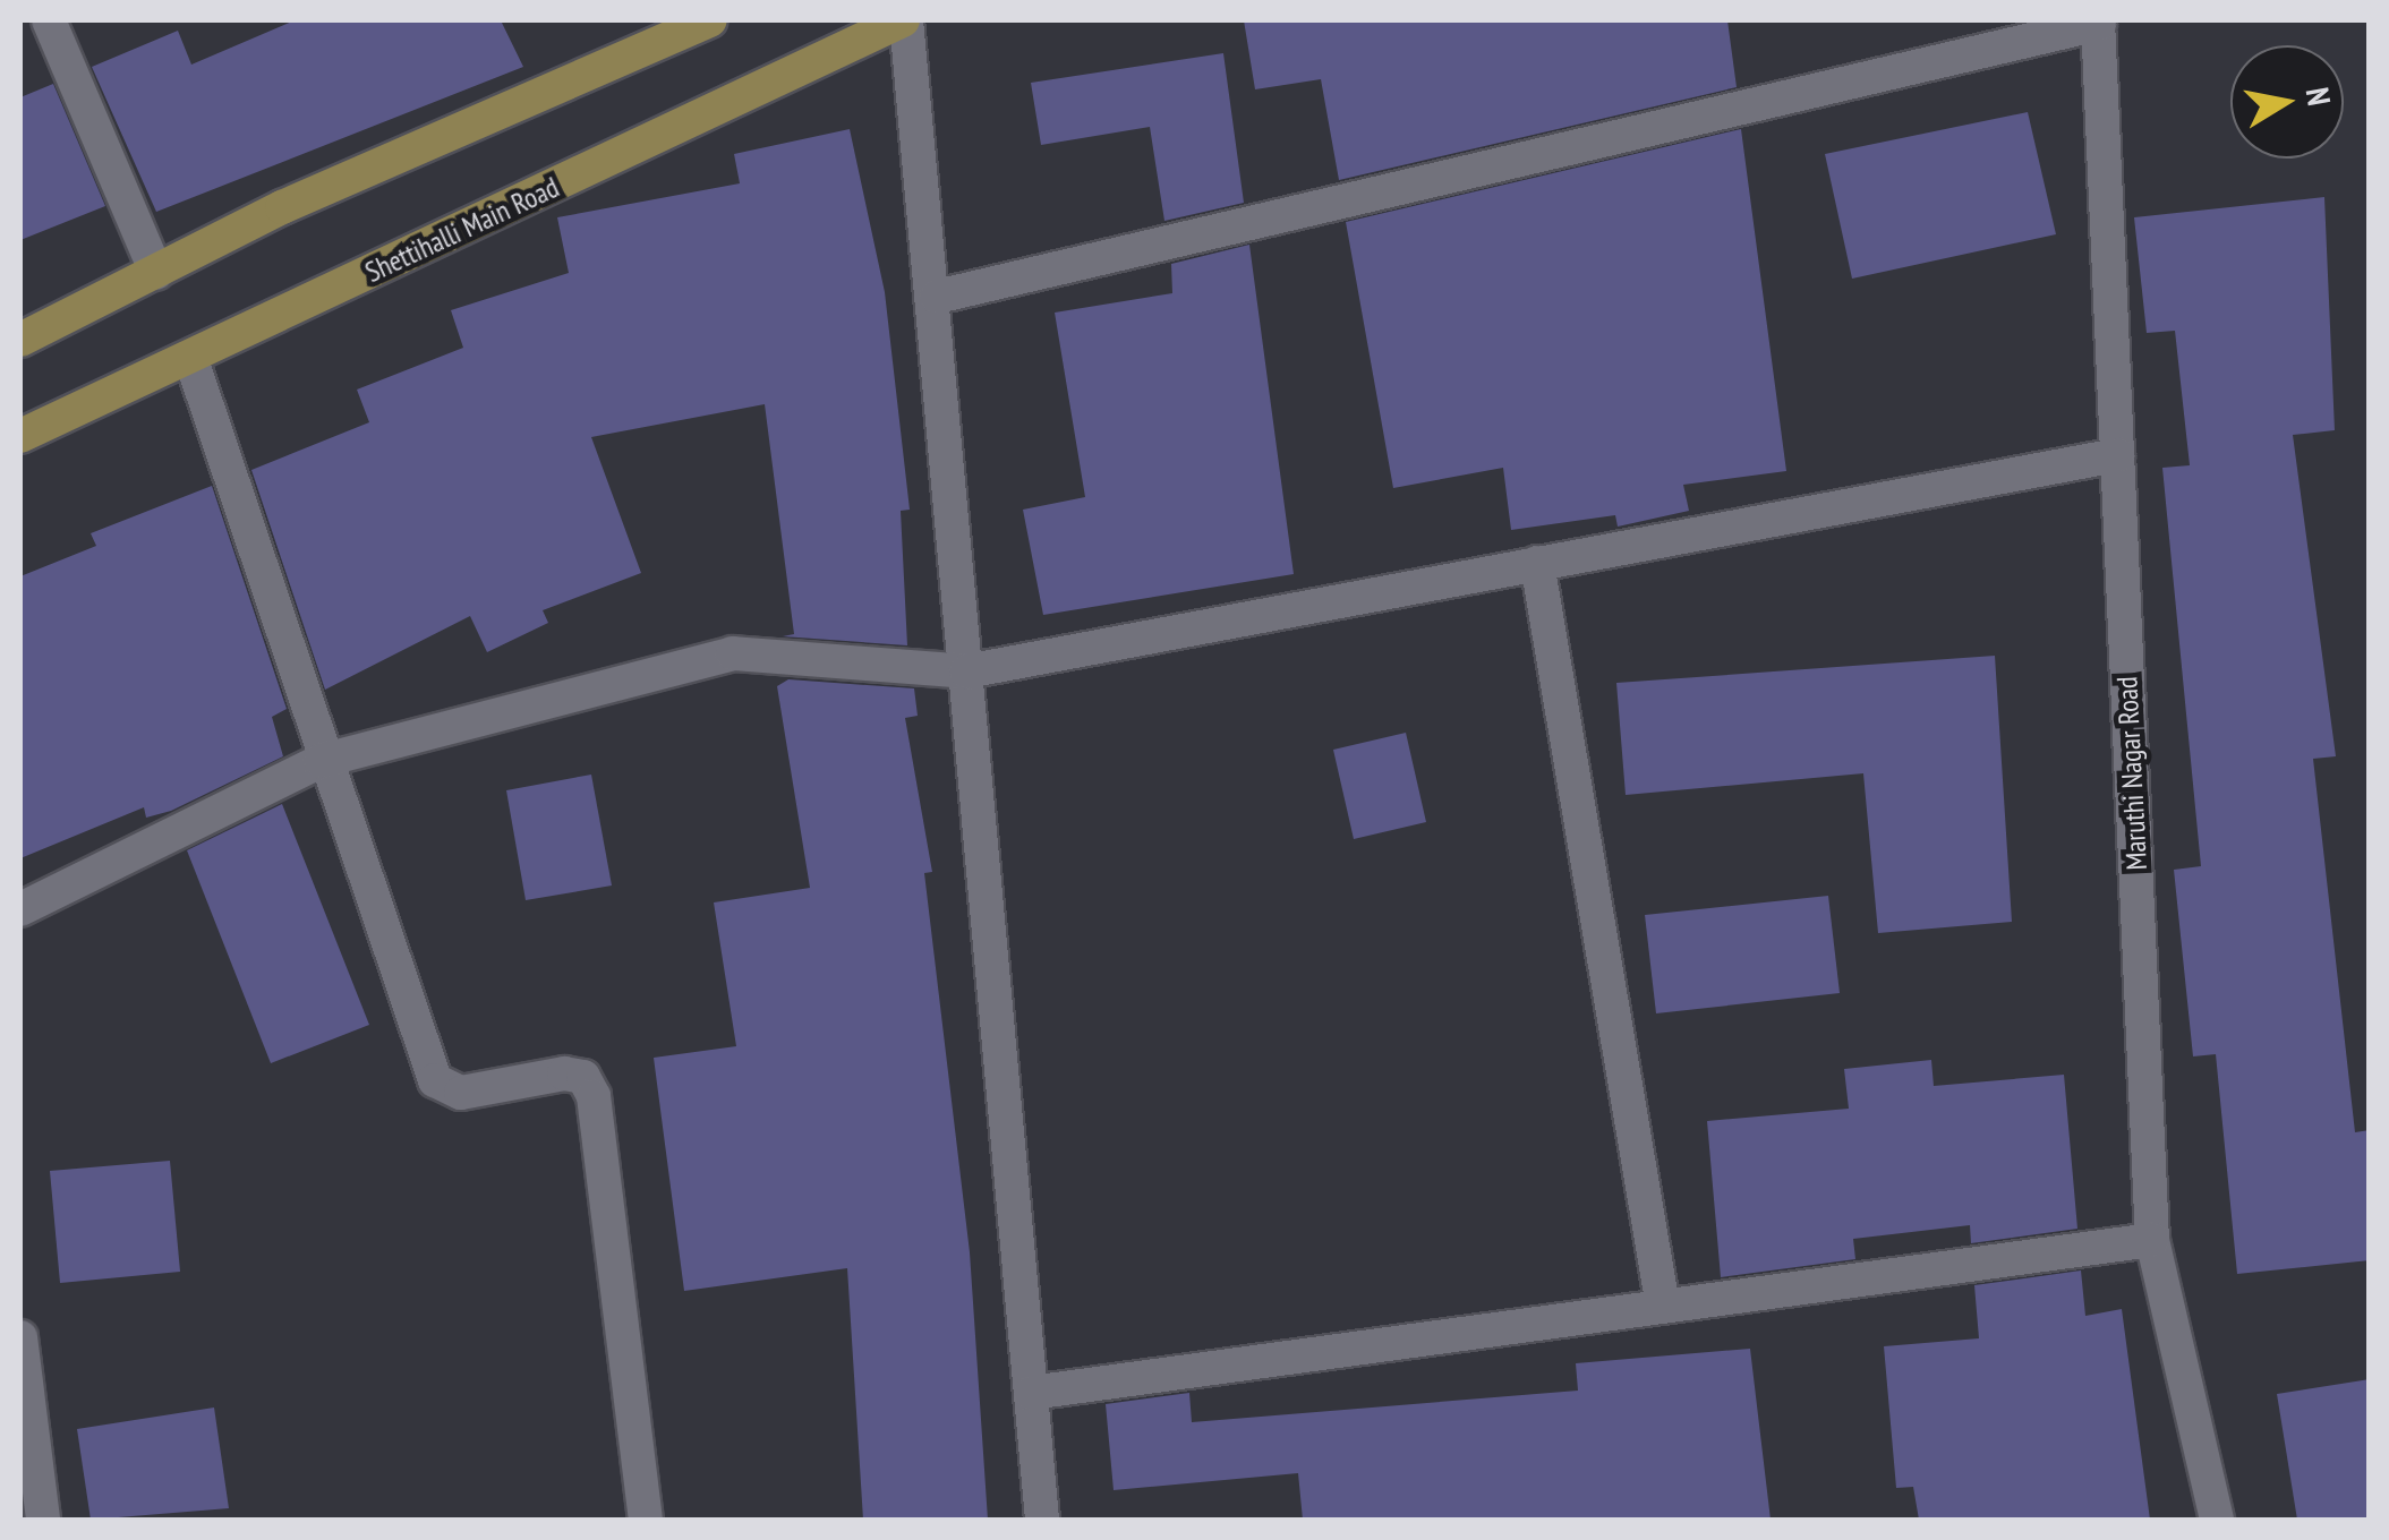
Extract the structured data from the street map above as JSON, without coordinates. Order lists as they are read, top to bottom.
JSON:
{
  "streets": {
    "main road": ["Shettihalli Main Road"],
    "street": ["Maruthi Nagar Road"]
  },
  "north": "right"
}
